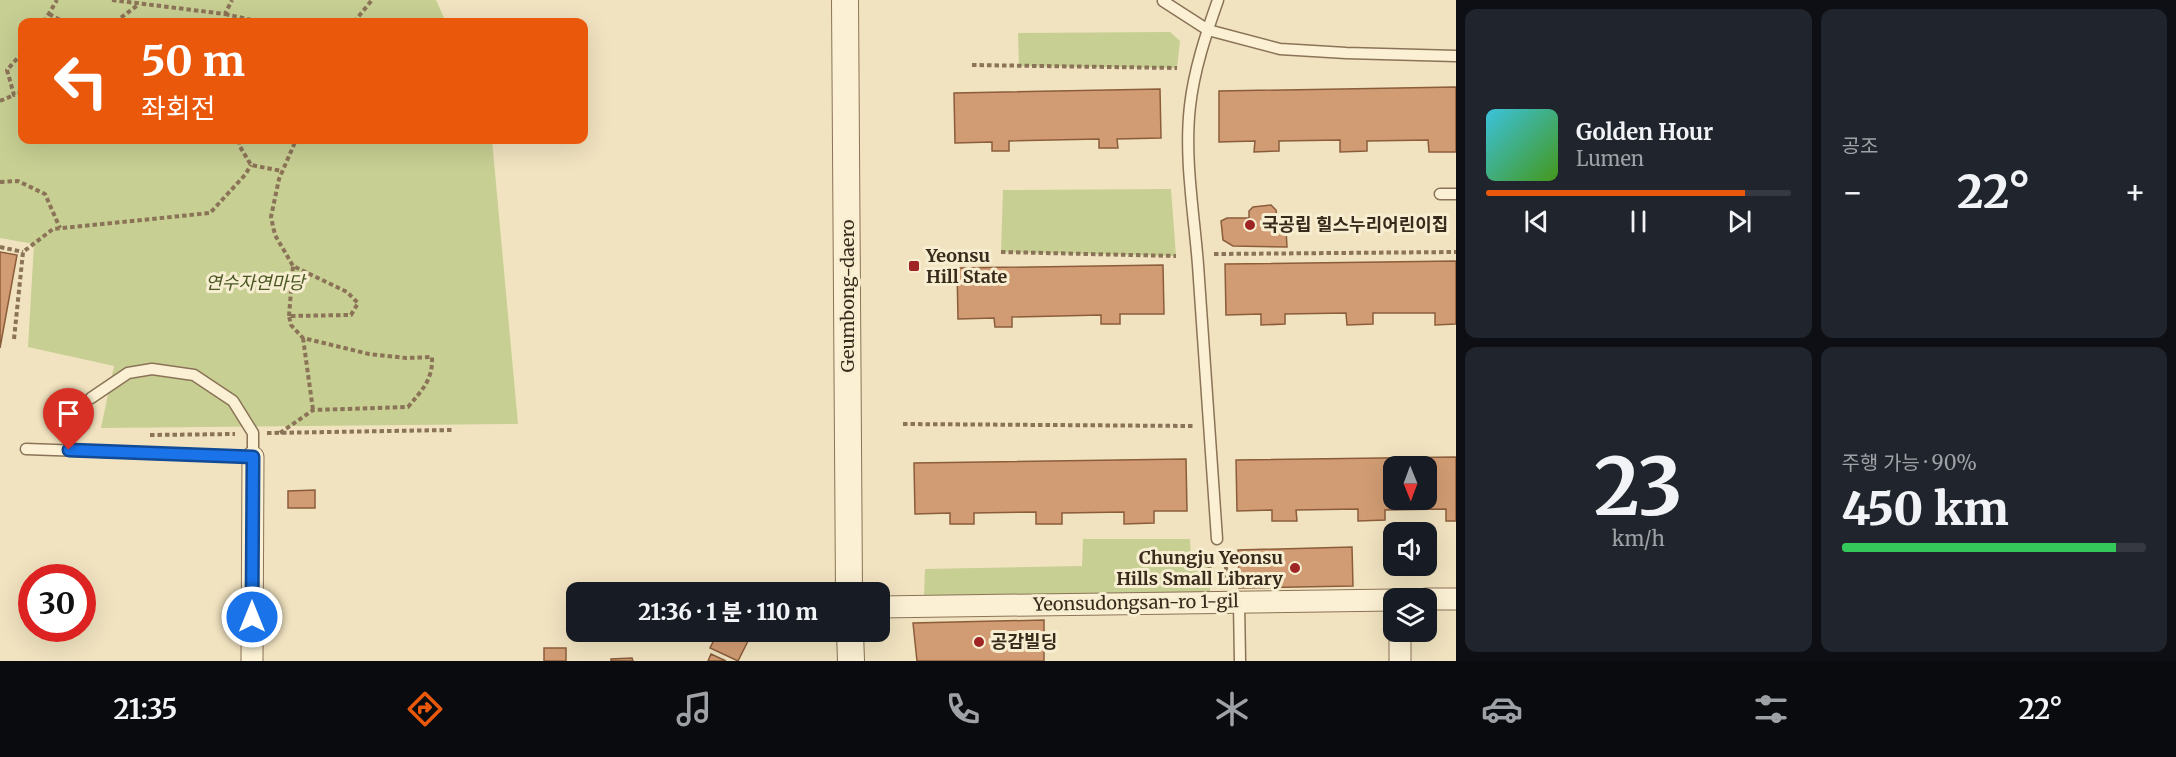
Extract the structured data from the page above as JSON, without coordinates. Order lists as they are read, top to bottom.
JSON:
{
  "streets": {
    "street": ["Geumbong-daero", "Yeonsudongsan-ro 1-gil"]
  },
  "parks": ["연수자연마당"],
  "places": {
    "other": ["국공립 힐스누리어린이집", "Chungju Yeonsu Hills Small Library", "공감빌딩"],
    "transit": ["Yeonsu Hill State"]
  },
  "north": "bottom",
  "page": {
    "tile": [
      "공조",
      ["23", "km/h"],
      ["주행 가능 · 90%", "450 km"]
    ],
    "turn": ["50 m", "좌회전"],
    "song": ["Golden Hour", "Lumen"],
    "heat": ["−", "22°", "+"],
    "limit": "30",
    "trip": "21:36 · 1 분 · 110 m",
    "tabs": ["21:35", "22°"]
  }
}
